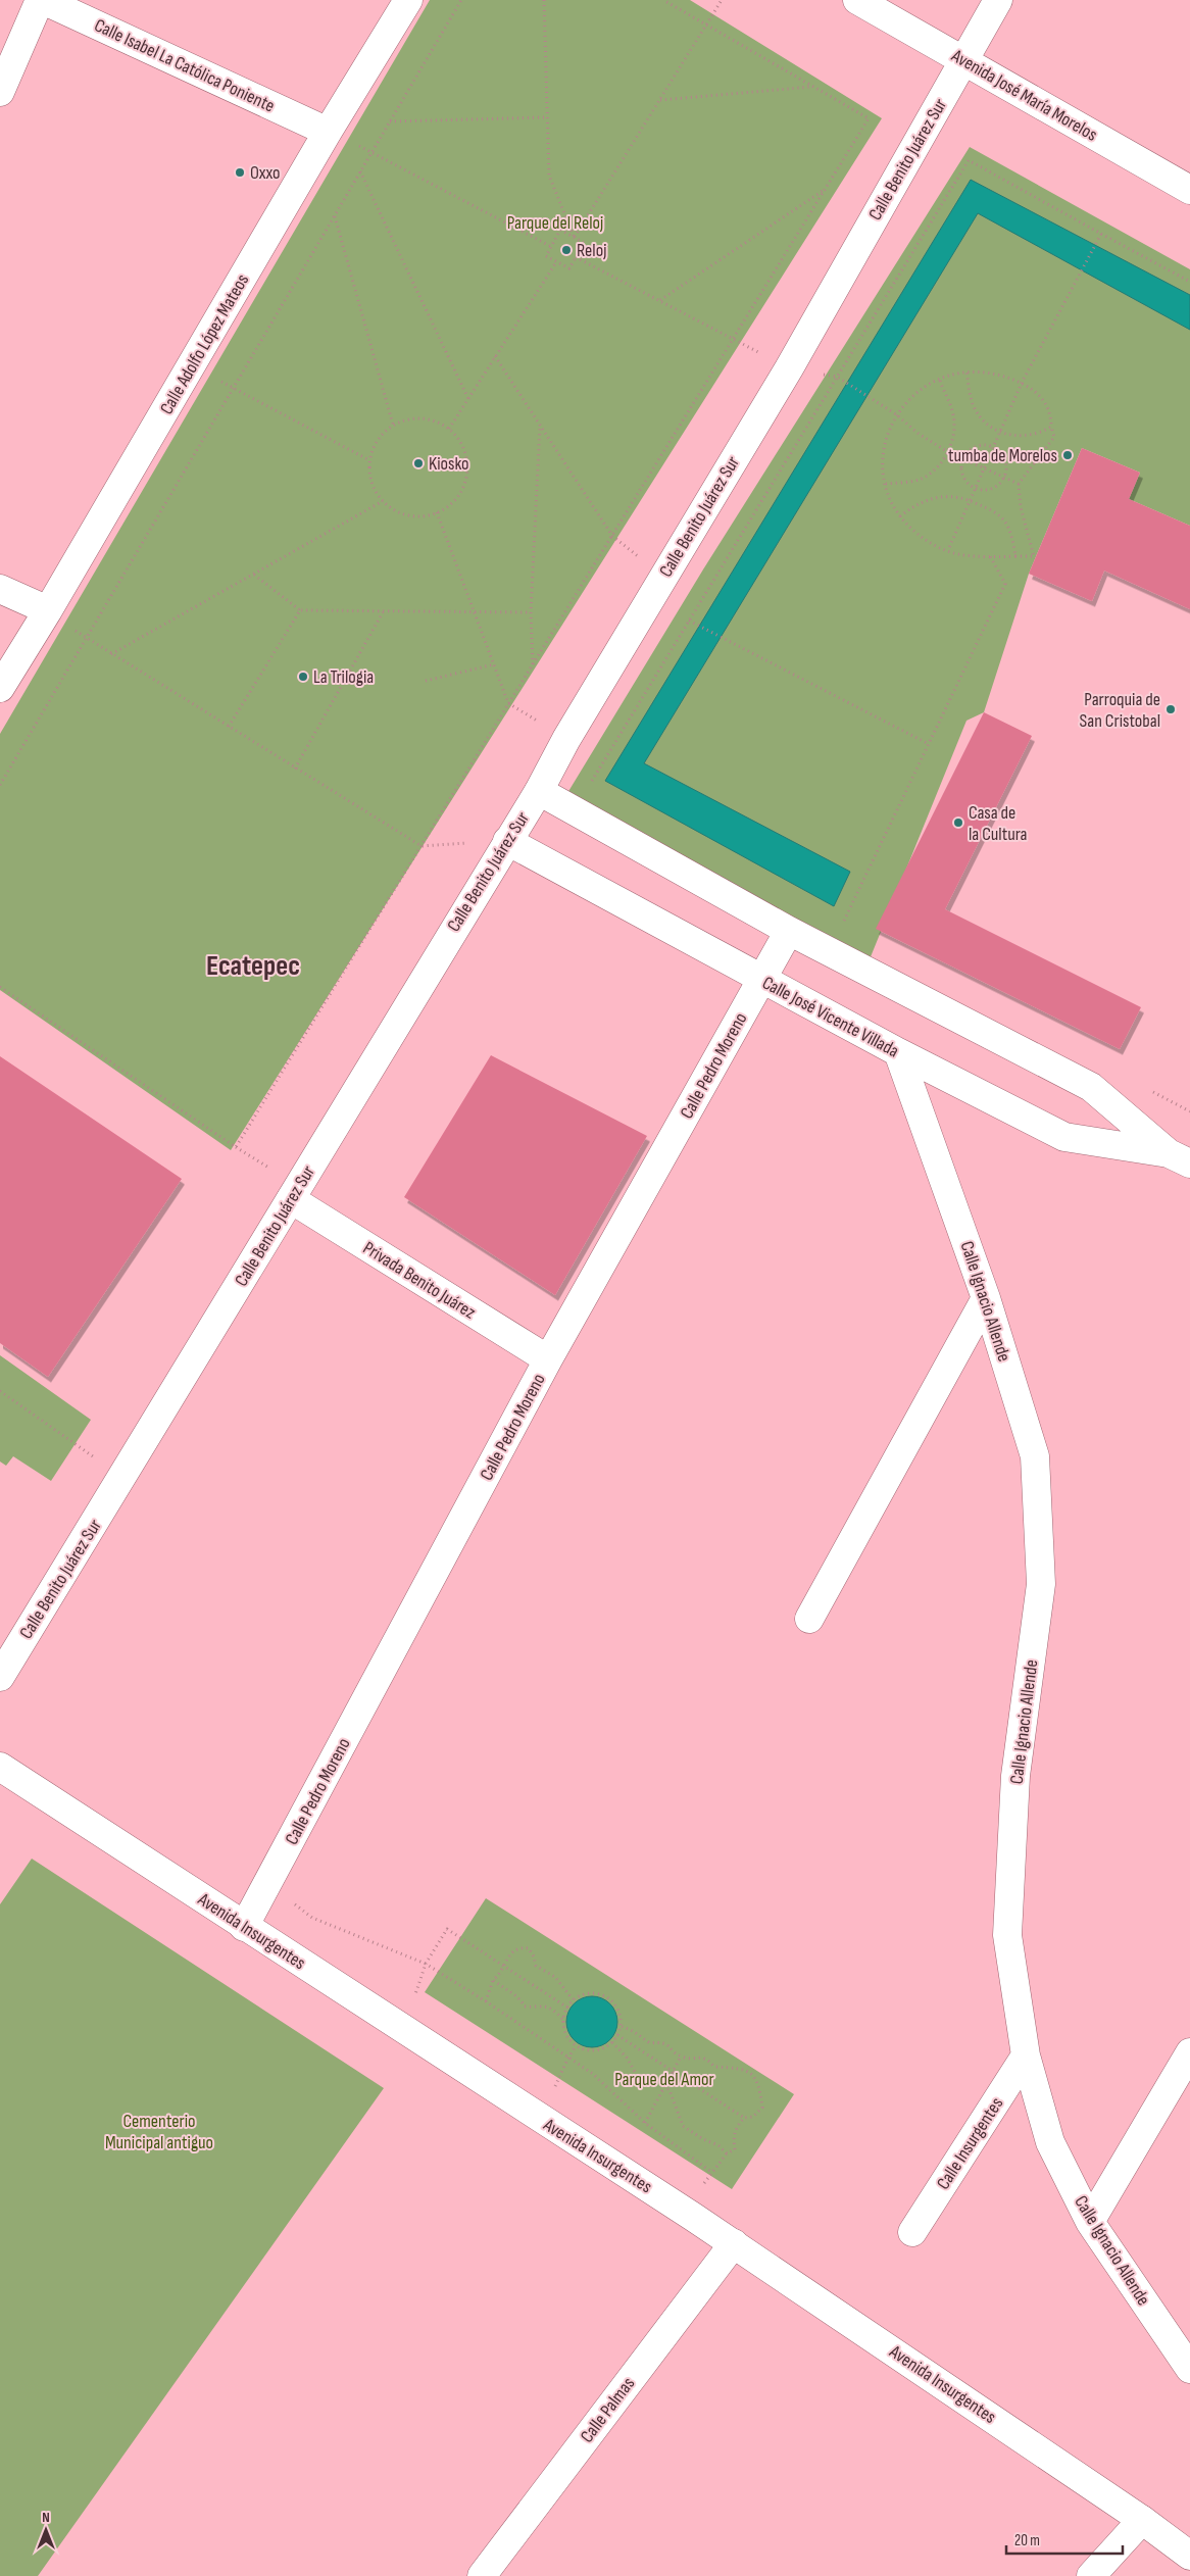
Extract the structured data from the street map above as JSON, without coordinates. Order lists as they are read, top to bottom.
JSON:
{
  "streets": {
    "street": [
      "Calle Isabel La Católica Poniente",
      "Avenida José María Morelos",
      "Calle Benito Juárez Sur",
      "Calle Adolfo López Mateos",
      "Calle José Vicente Villada",
      "Calle Pedro Moreno",
      "Privada Benito Juárez",
      "Calle Ignacio Allende",
      "Avenida Insurgentes",
      "Calle Insurgentes",
      "Calle Palmas"
    ]
  },
  "crossings": [
    ["Calle Isabel La Católica Poniente", "Calle Adolfo López Mateos"],
    ["Avenida José María Morelos", "Calle Benito Juárez Sur"],
    ["Calle Benito Juárez Sur", "Calle José Vicente Villada"],
    ["Calle Benito Juárez Sur", "Privada Benito Juárez"],
    ["Calle José Vicente Villada", "Calle Pedro Moreno"],
    ["Calle José Vicente Villada", "Calle Ignacio Allende"],
    ["Calle Pedro Moreno", "Privada Benito Juárez"],
    ["Calle Pedro Moreno", "Avenida Insurgentes"],
    ["Calle Ignacio Allende", "Calle Insurgentes"],
    ["Avenida Insurgentes", "Calle Palmas"]
  ],
  "districts": ["Ecatepec"],
  "parks": ["Parque del Reloj", "Parque del Amor", "Cementerio Municipal antiguo"],
  "places": [
    "Oxxo",
    "Reloj",
    "tumba de Morelos",
    "Kiosko",
    "La Trilogia",
    "Parroquia de San Cristobal",
    "Casa de la Cultura"
  ],
  "scale_bar": "20 m",
  "north": "top"
}
